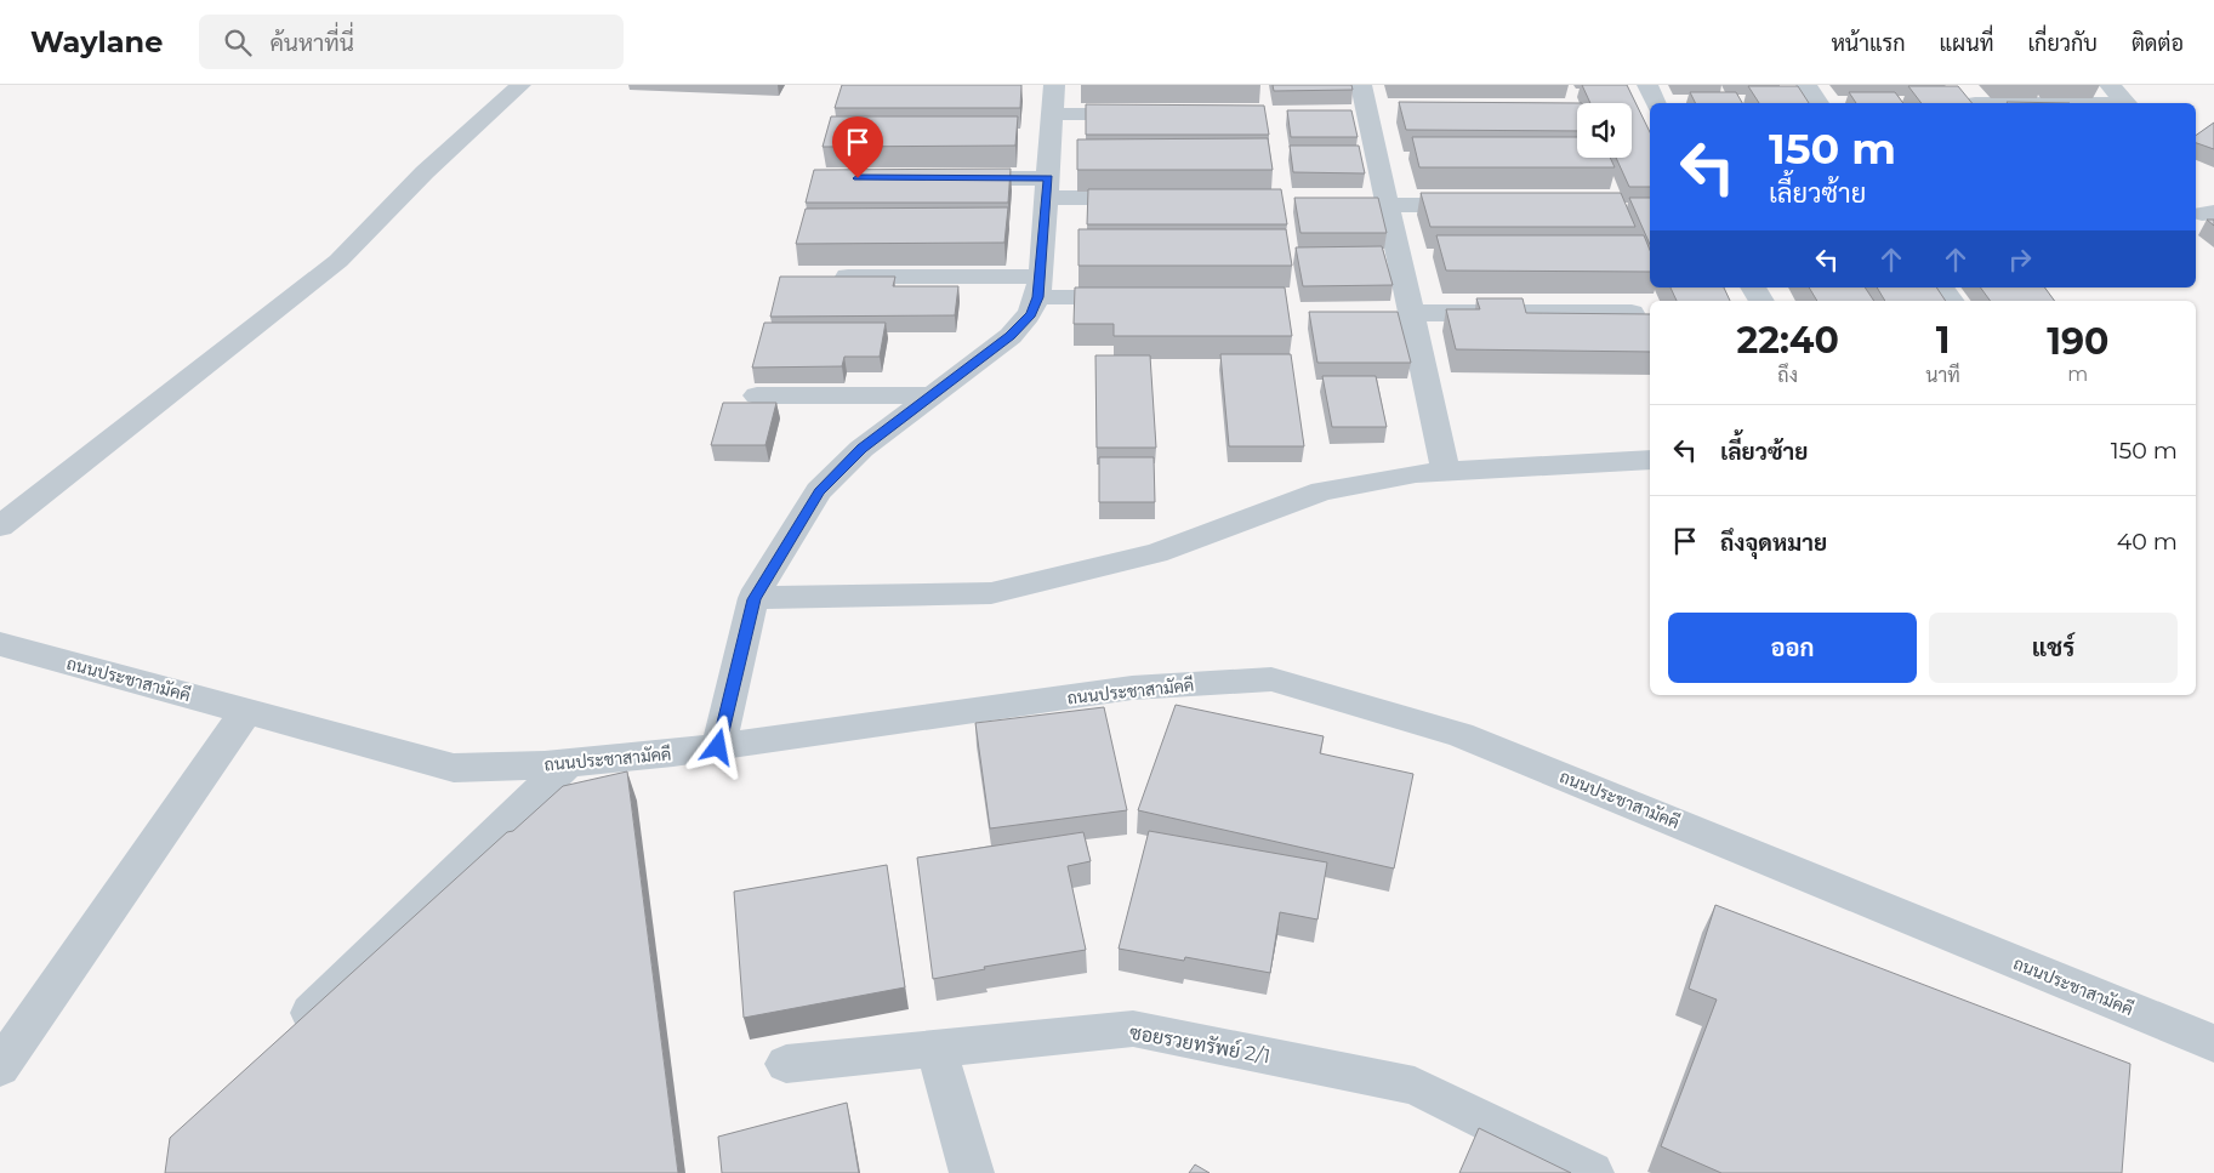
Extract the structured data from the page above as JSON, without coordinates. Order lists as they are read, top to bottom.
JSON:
{
  "streets": {
    "street": ["ถนนประชาสามัคคี", "ซอยรวยทรัพย์ 2/1"]
  },
  "page": {
    "header": "Waylane",
    "search": "ค้นหาที่นี่",
    "nav": [
      "หน้าแรก",
      "แผนที่",
      "เกี่ยวกับ",
      "ติดต่อ"
    ],
    "turn": ["150 m", "เลี้ยวซ้าย"],
    "eta": [
      "22:40",
      "ถึง",
      "1",
      "นาที",
      "190",
      "m"
    ],
    "list": [
      {
        "name": "เลี้ยวซ้าย",
        "value": "150 m"
      },
      {
        "name": "ถึงจุดหมาย",
        "value": "40 m"
      }
    ],
    "buttons": ["ออก", "แชร์"]
  }
}
